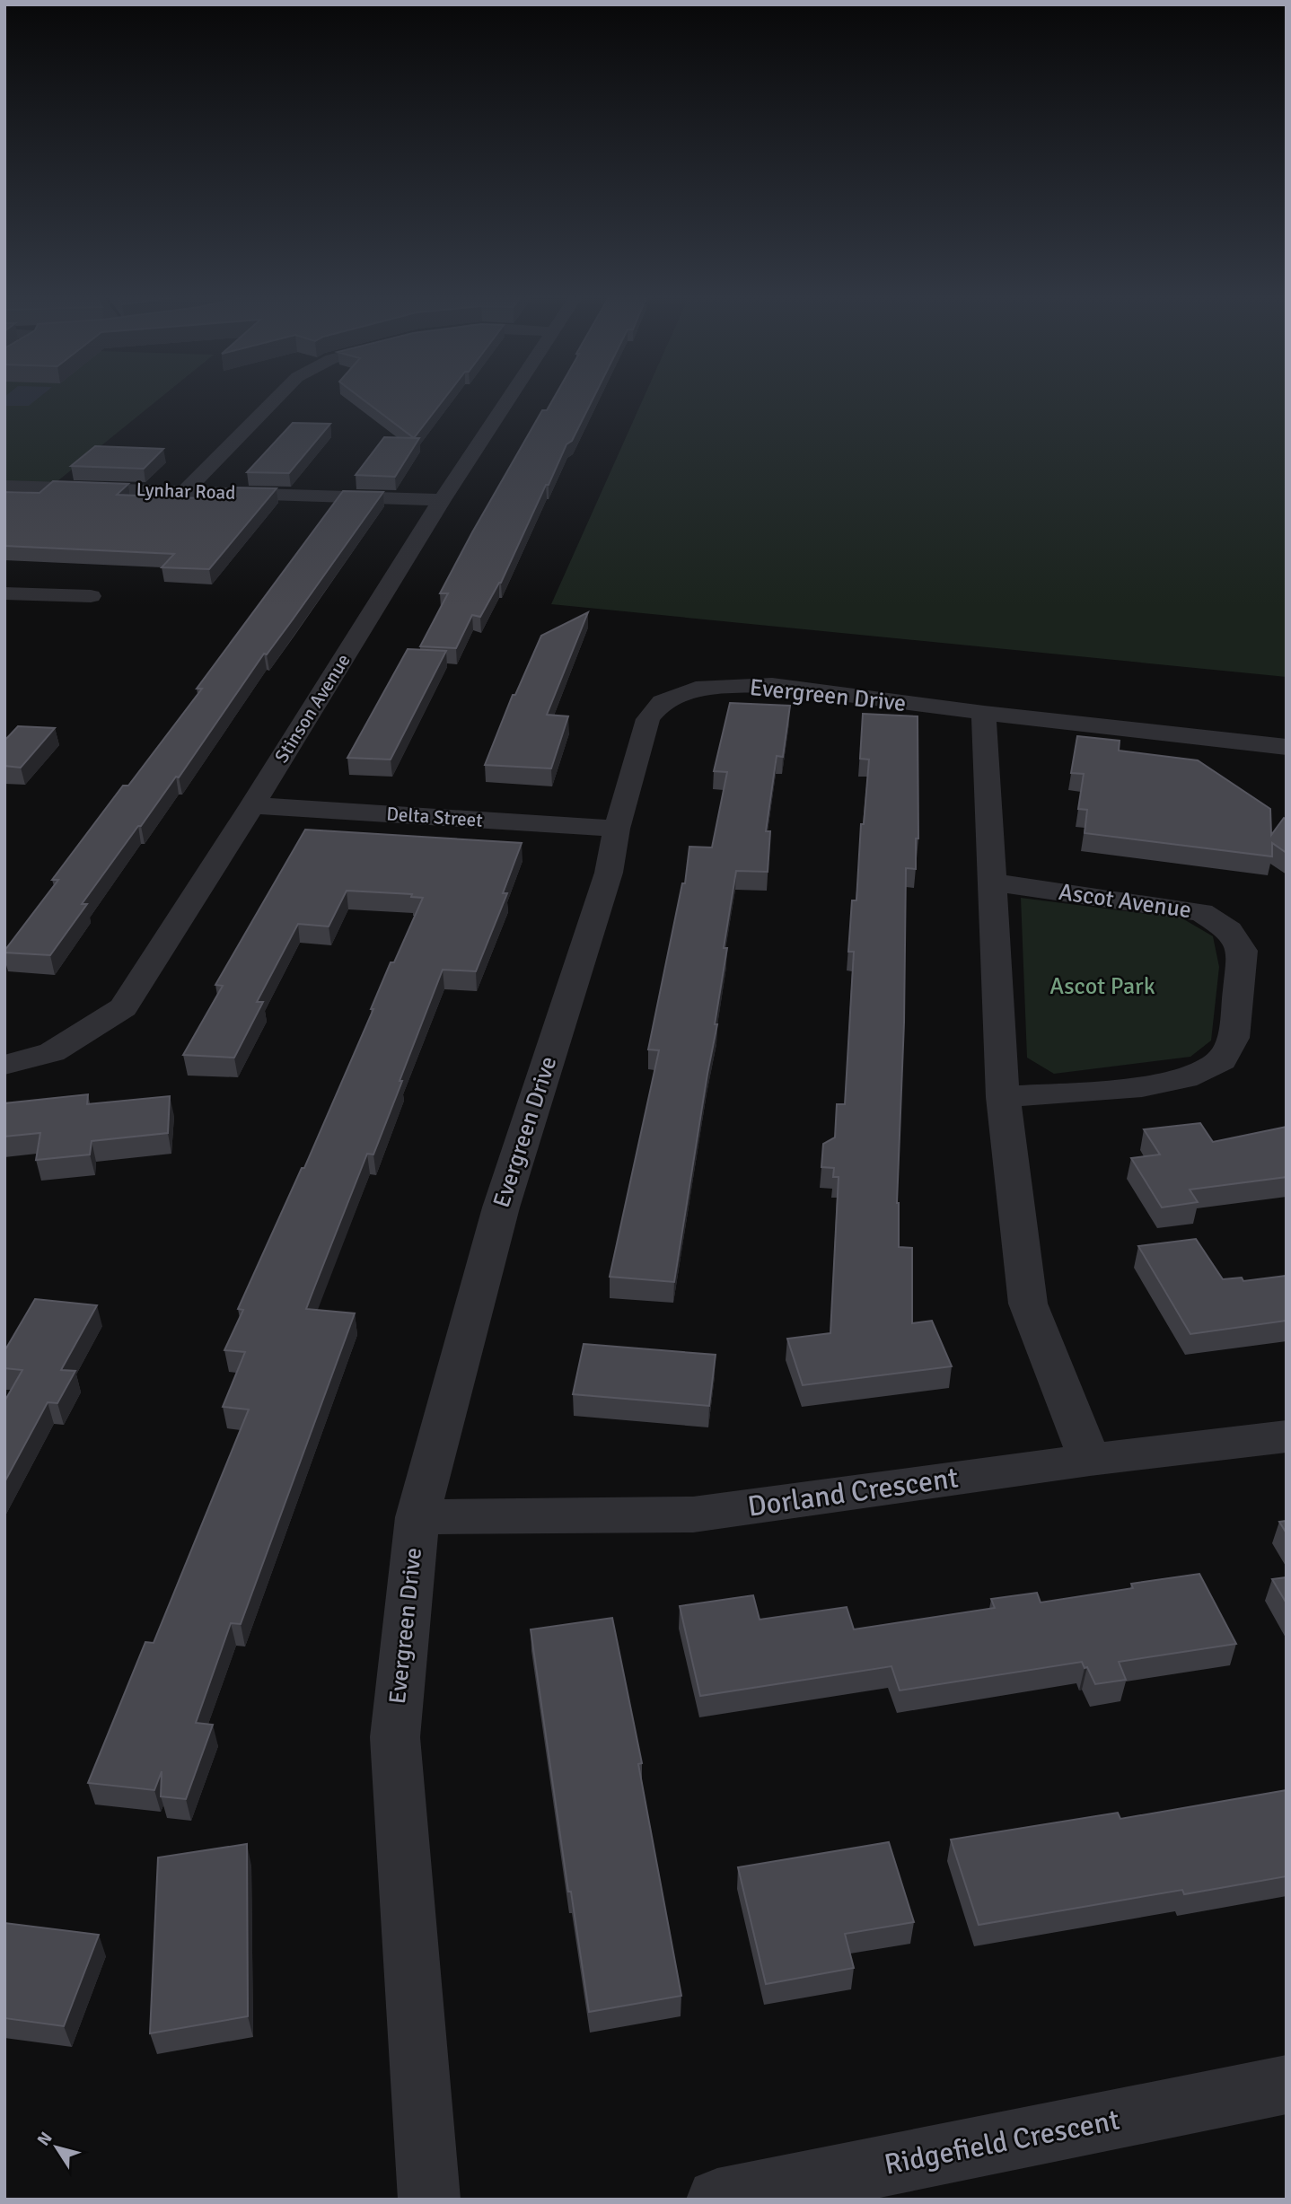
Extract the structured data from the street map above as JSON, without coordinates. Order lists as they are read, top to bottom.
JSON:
{
  "streets": {
    "street": [
      "Lynhar Road",
      "Evergreen Drive",
      "Stinson Avenue",
      "Delta Street",
      "Ascot Avenue",
      "Dorland Crescent",
      "Ridgefield Crescent"
    ]
  },
  "crossings": [
    ["Lynhar Road", "Stinson Avenue"],
    ["Evergreen Drive", "Delta Street"],
    ["Evergreen Drive", "Dorland Crescent"],
    ["Stinson Avenue", "Delta Street"]
  ],
  "parks": ["Ascot Park"],
  "north": "top left"
}
